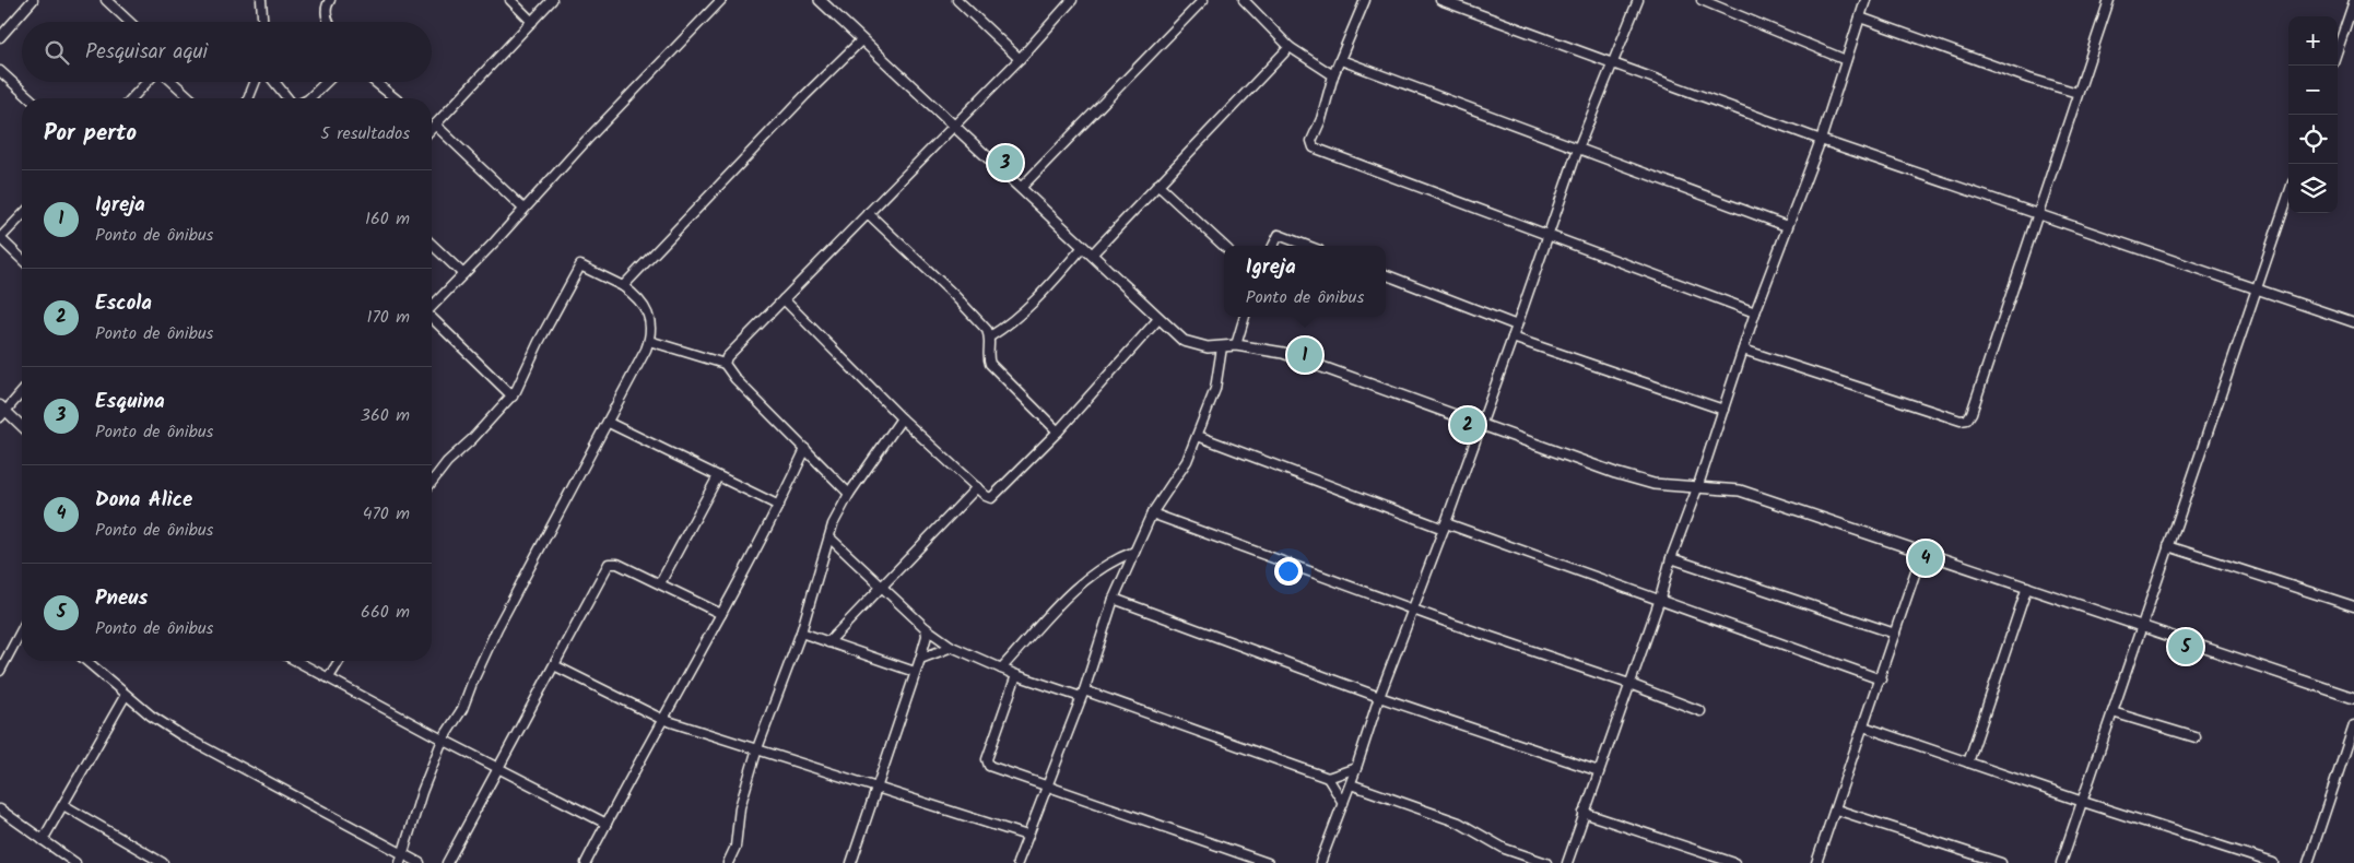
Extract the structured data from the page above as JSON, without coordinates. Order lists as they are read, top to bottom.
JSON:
{
  "page": {
    "map_buttons": ["+", "−"],
    "search": "Pesquisar aqui",
    "heading": ["Por perto", "5 resultados"],
    "pins": [
      "3",
      "1",
      "2",
      "4",
      "5"
    ],
    "list": [
      {
        "mark": "1",
        "name": "Igreja",
        "note": "Ponto de ônibus",
        "value": "160 m"
      },
      {
        "mark": "2",
        "name": "Escola",
        "note": "Ponto de ônibus",
        "value": "170 m"
      },
      {
        "mark": "3",
        "name": "Esquina",
        "note": "Ponto de ônibus",
        "value": "360 m"
      },
      {
        "mark": "4",
        "name": "Dona Alice",
        "note": "Ponto de ônibus",
        "value": "470 m"
      },
      {
        "mark": "5",
        "name": "Pneus",
        "note": "Ponto de ônibus",
        "value": "660 m"
      }
    ],
    "popup": ["Igreja", "Ponto de ônibus"]
  }
}
